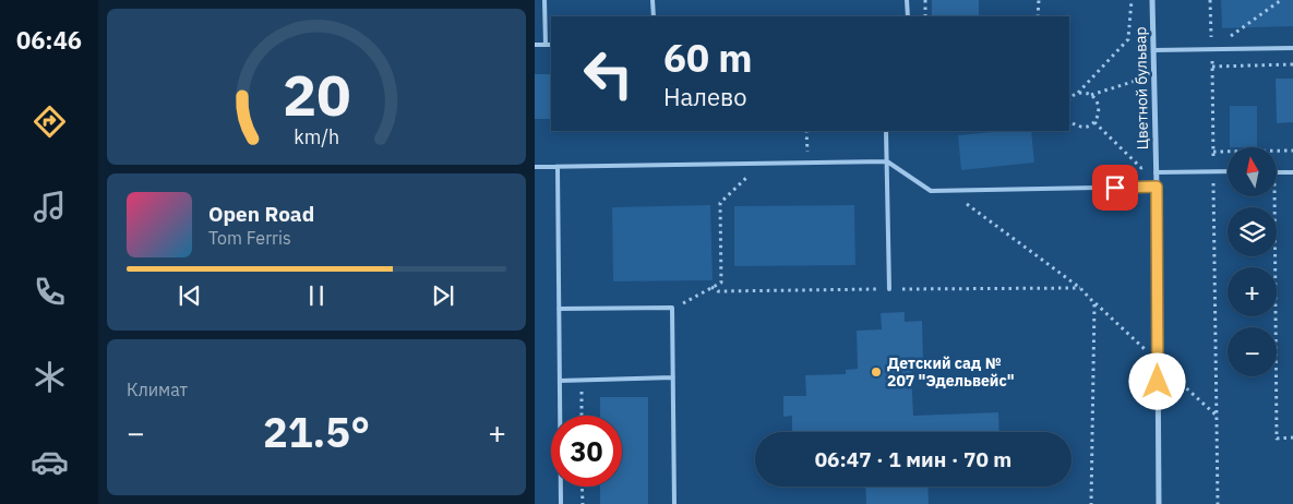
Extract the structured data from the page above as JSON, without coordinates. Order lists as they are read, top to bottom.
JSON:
{
  "streets": {
    "street": ["Цветной бульвар"]
  },
  "places": ["Детский сад № 207 \"Эдельвейс\""],
  "north": "top",
  "page": {
    "tabs": "06:46",
    "turn": ["60 m", "Налево"],
    "map_buttons": ["+", "−"],
    "song": ["Open Road", "Tom Ferris"],
    "tile": "Климат",
    "heat": ["−", "21.5°", "+"],
    "limit": "30",
    "trip": "06:47 · 1 мин · 70 m",
    "gauge": ["20", "km/h"]
  }
}
